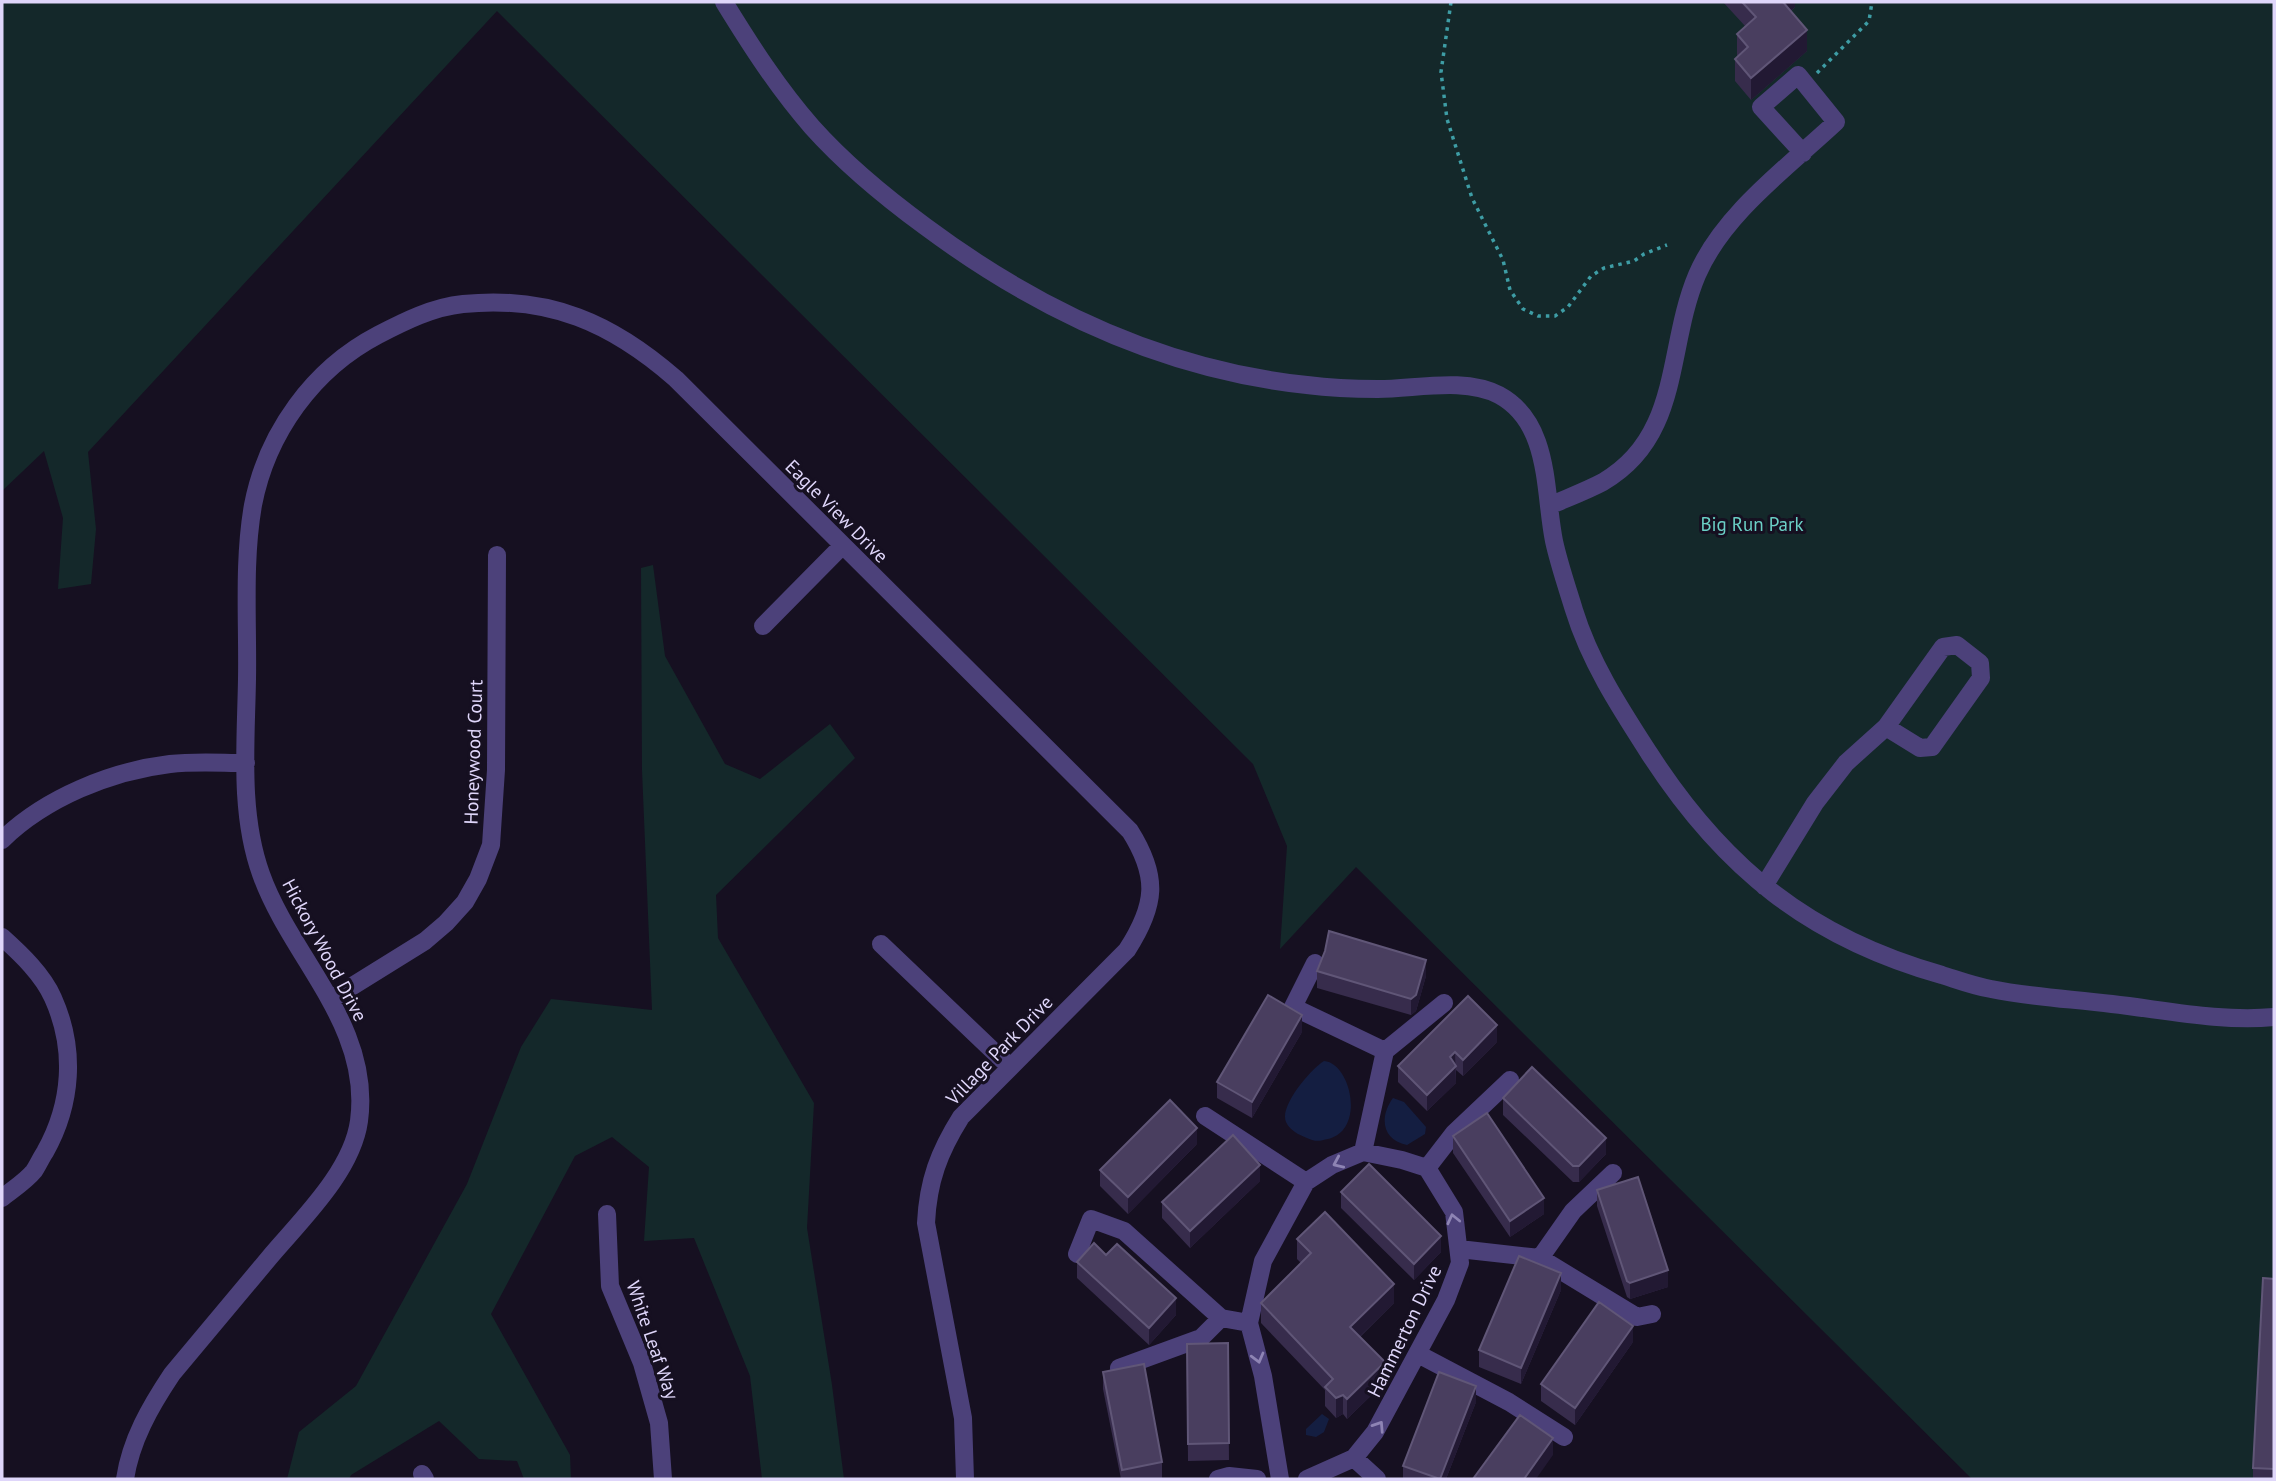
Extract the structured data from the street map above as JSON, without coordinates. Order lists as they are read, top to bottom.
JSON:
{
  "streets": {
    "street": [
      "Eagle View Drive",
      "Honeywood Court",
      "Hickory Wood Drive",
      "Village Park Drive",
      "Hammerton Drive",
      "White Leaf Way"
    ]
  },
  "crossings": [
    ["Eagle View Drive", "Hickory Wood Drive"],
    ["Eagle View Drive", "Village Park Drive"],
    ["Honeywood Court", "Hickory Wood Drive"]
  ],
  "one_way": ["Hammerton Drive"],
  "parks": ["Big Run Park"]
}
